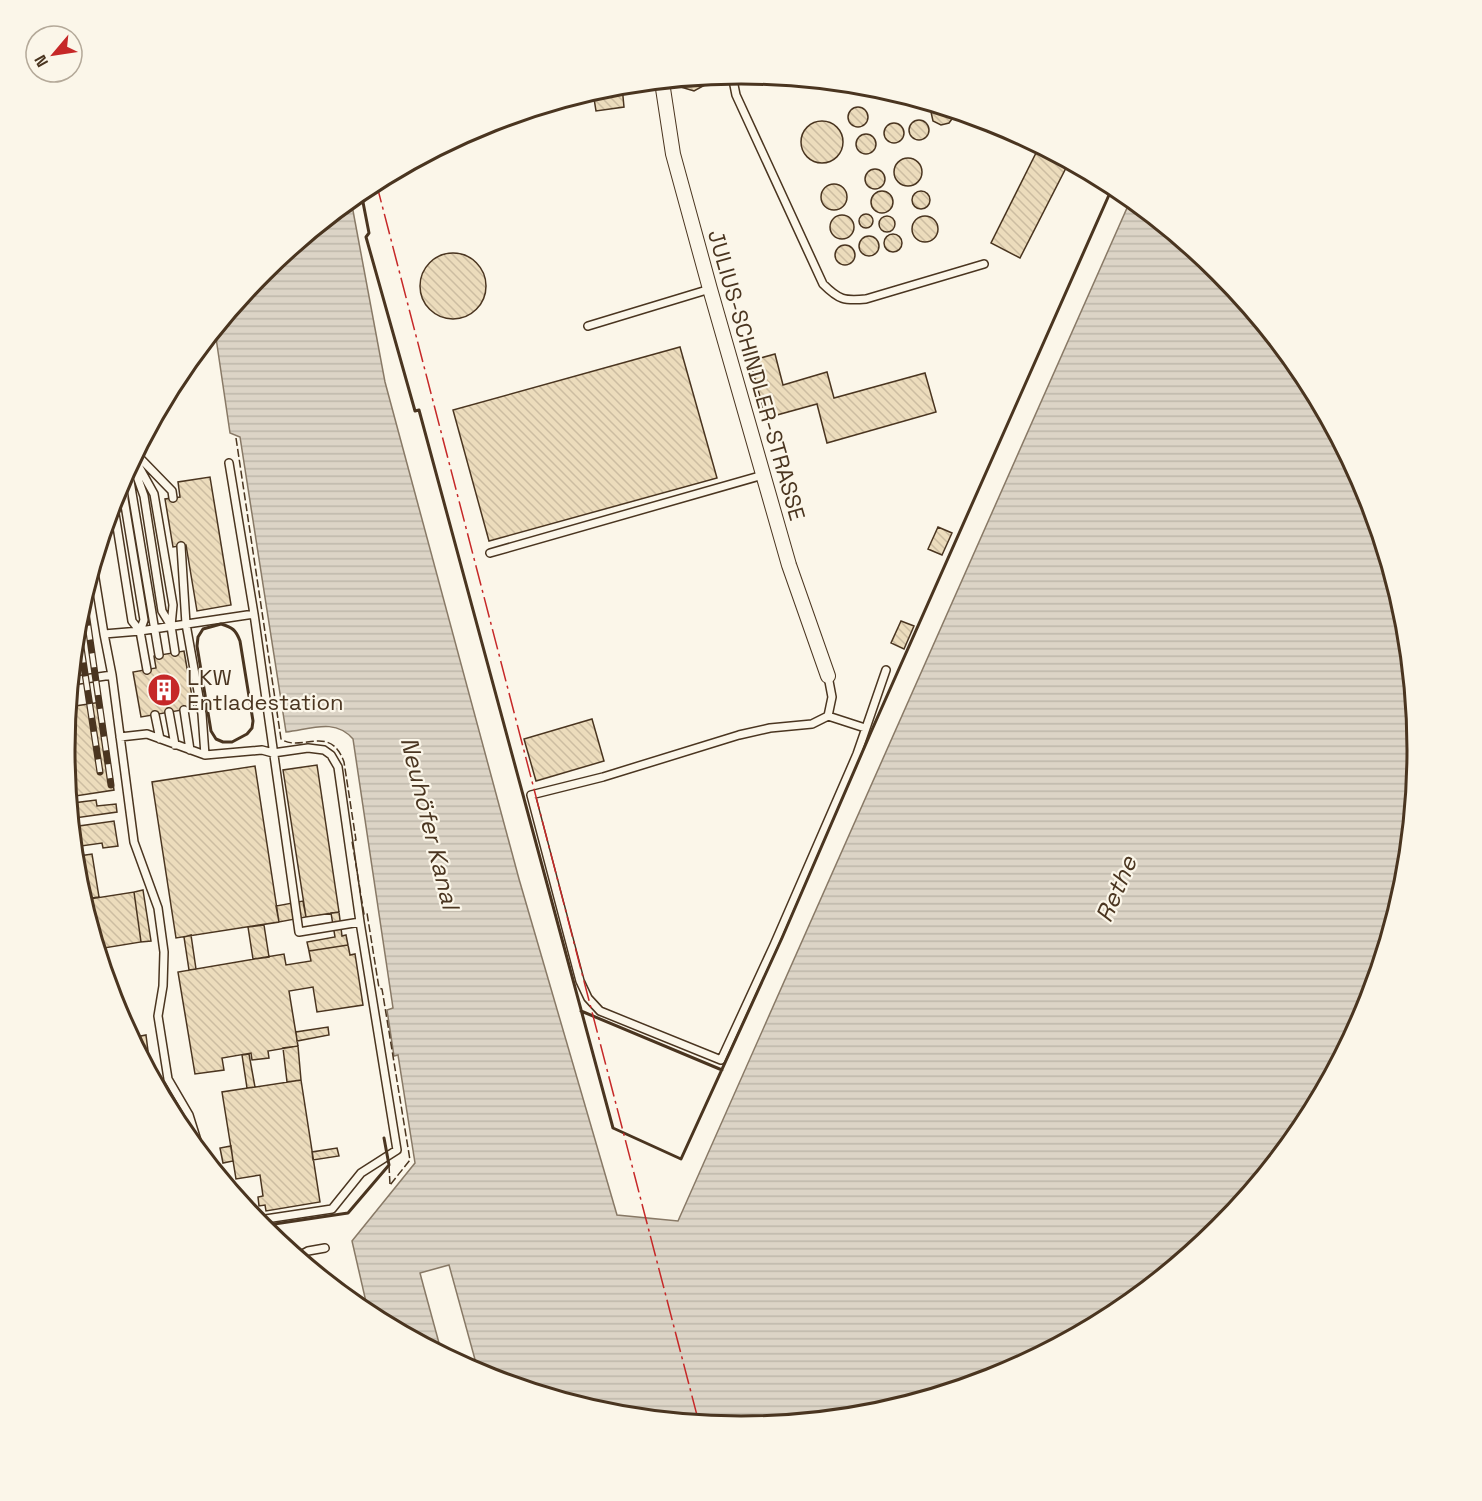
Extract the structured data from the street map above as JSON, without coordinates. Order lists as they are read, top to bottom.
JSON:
{
  "streets": {
    "street": ["JULIUS-SCHINDLER-STRASSE"]
  },
  "water": ["Neuhöfer Kanal", "Rethe"],
  "places": {
    "building": ["LKW Entladestation"]
  },
  "north": "bottom left"
}
